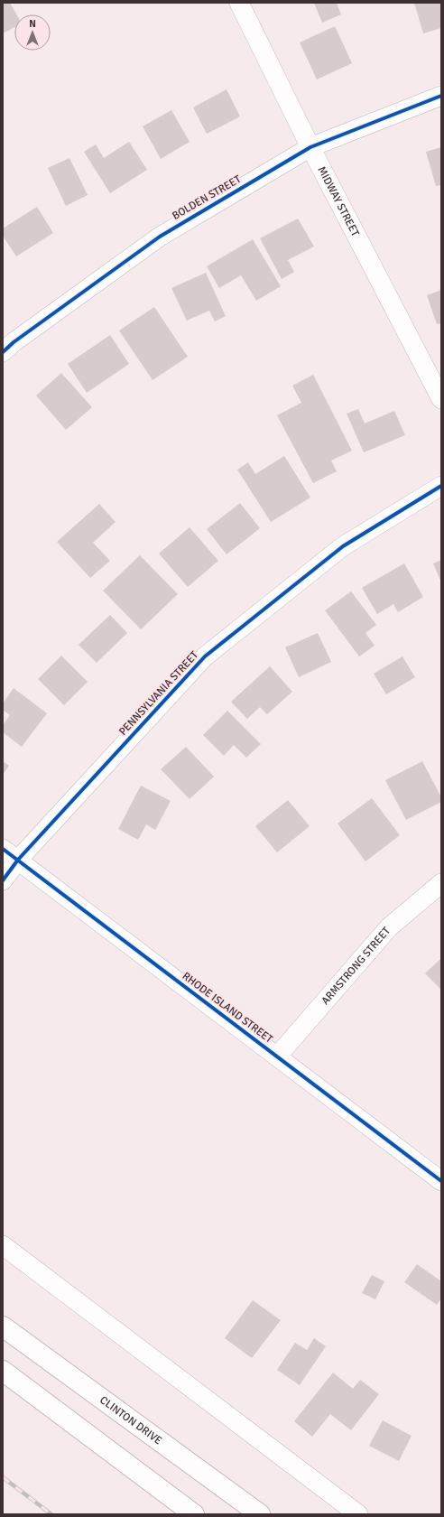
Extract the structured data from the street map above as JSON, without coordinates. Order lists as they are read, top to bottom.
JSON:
{
  "streets": {
    "main road": ["CLINTON DRIVE"],
    "street": [
      "BOLDEN STREET",
      "MIDWAY STREET",
      "PENNSYLVANIA STREET",
      "ARMSTRONG STREET",
      "RHODE ISLAND STREET"
    ]
  },
  "crossings": [
    ["BOLDEN STREET", "MIDWAY STREET"],
    ["PENNSYLVANIA STREET", "RHODE ISLAND STREET"],
    ["ARMSTRONG STREET", "RHODE ISLAND STREET"]
  ],
  "north": "top"
}
